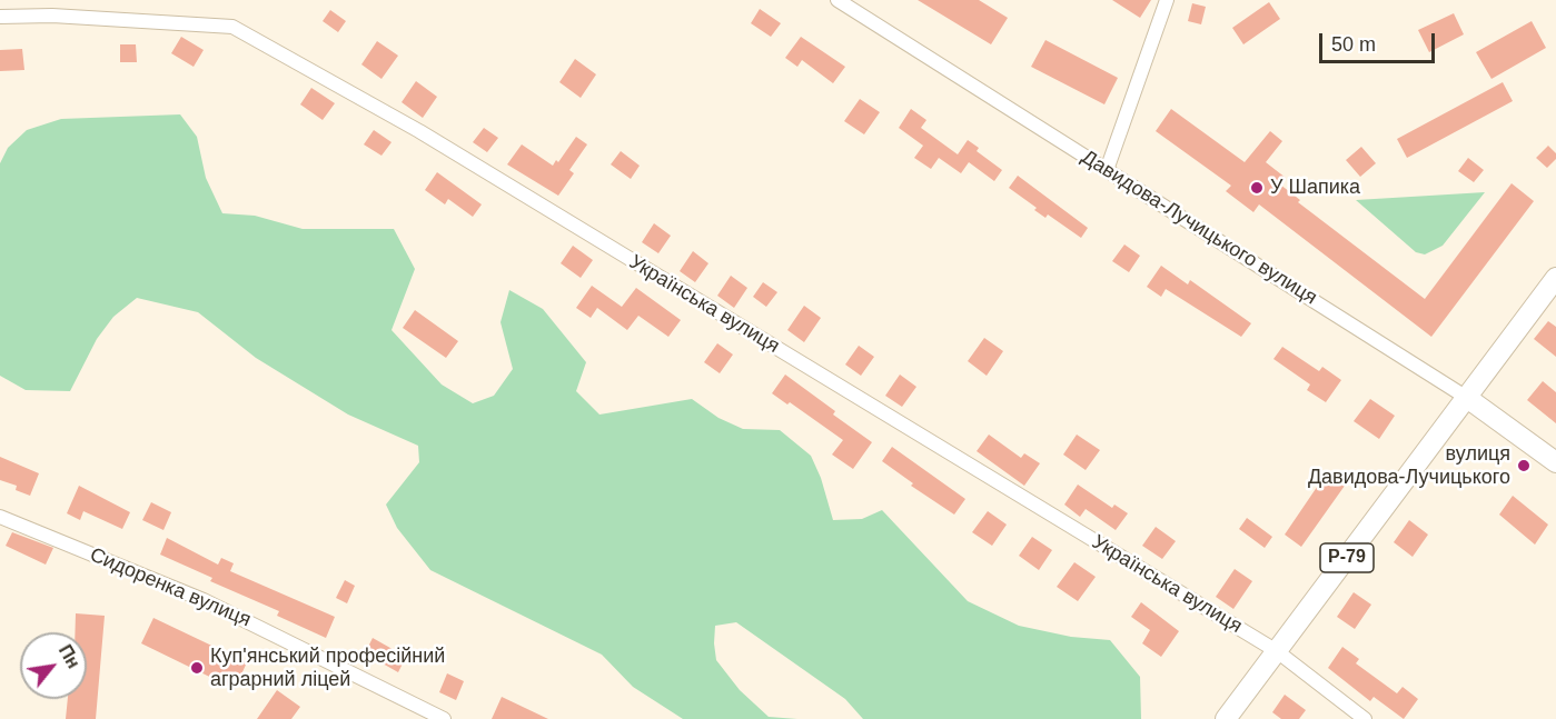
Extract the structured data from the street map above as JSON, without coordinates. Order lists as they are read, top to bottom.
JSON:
{
  "streets": {
    "main road": ["Давидова-Лучицького вулиця", "Р-79"],
    "street": ["Українська вулиця", "Сидоренка вулиця"]
  },
  "crossings": [
    ["Давидова-Лучицького вулиця", "Р-79"],
    ["Українська вулиця", "Р-79"]
  ],
  "places": ["У Шапика", "вулиця Давидова-Лучицького", "Куп'янський професійний аграрний ліцей"],
  "scale_bar": "50 m",
  "north": "top right"
}
